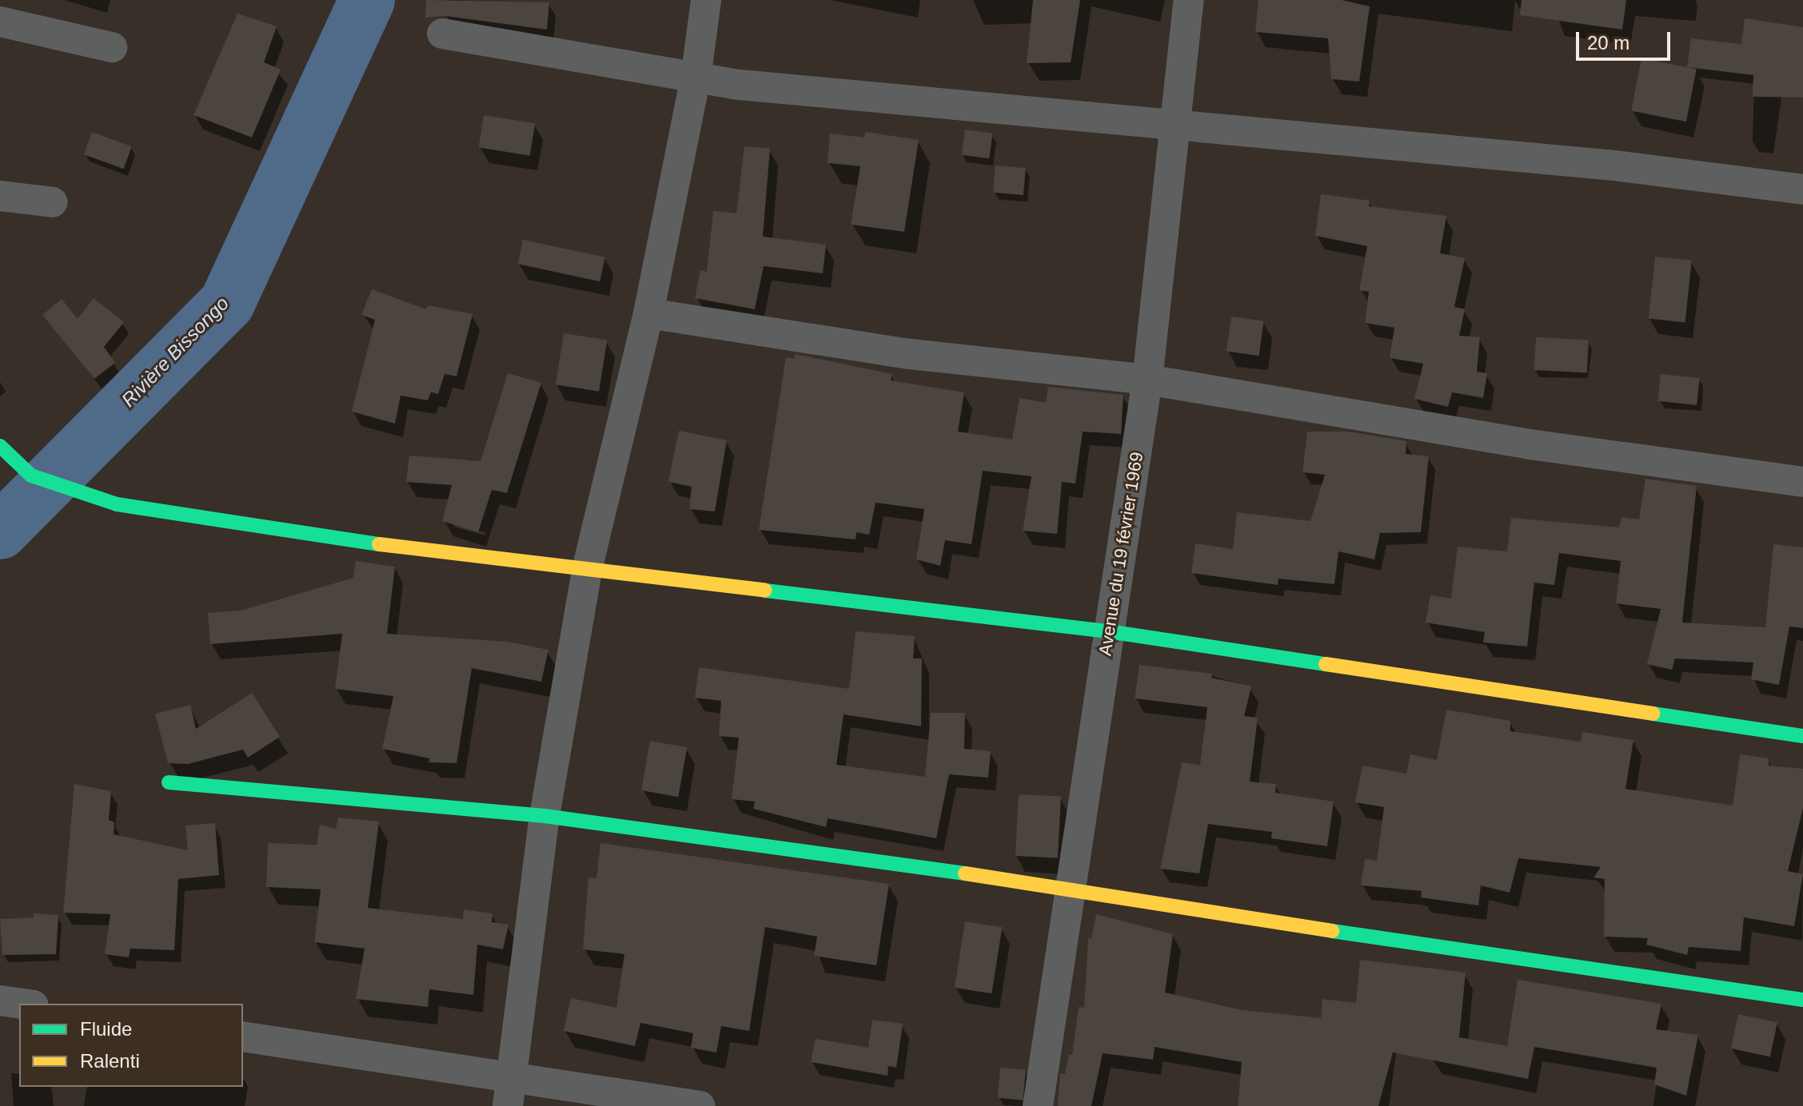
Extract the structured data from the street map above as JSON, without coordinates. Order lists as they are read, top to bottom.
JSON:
{
  "streets": {
    "street": ["Avenue du 19 février 1969"]
  },
  "water": ["Rivière Bissongo"],
  "legend": ["Fluide", "Ralenti"],
  "scale_bar": "20 m"
}
